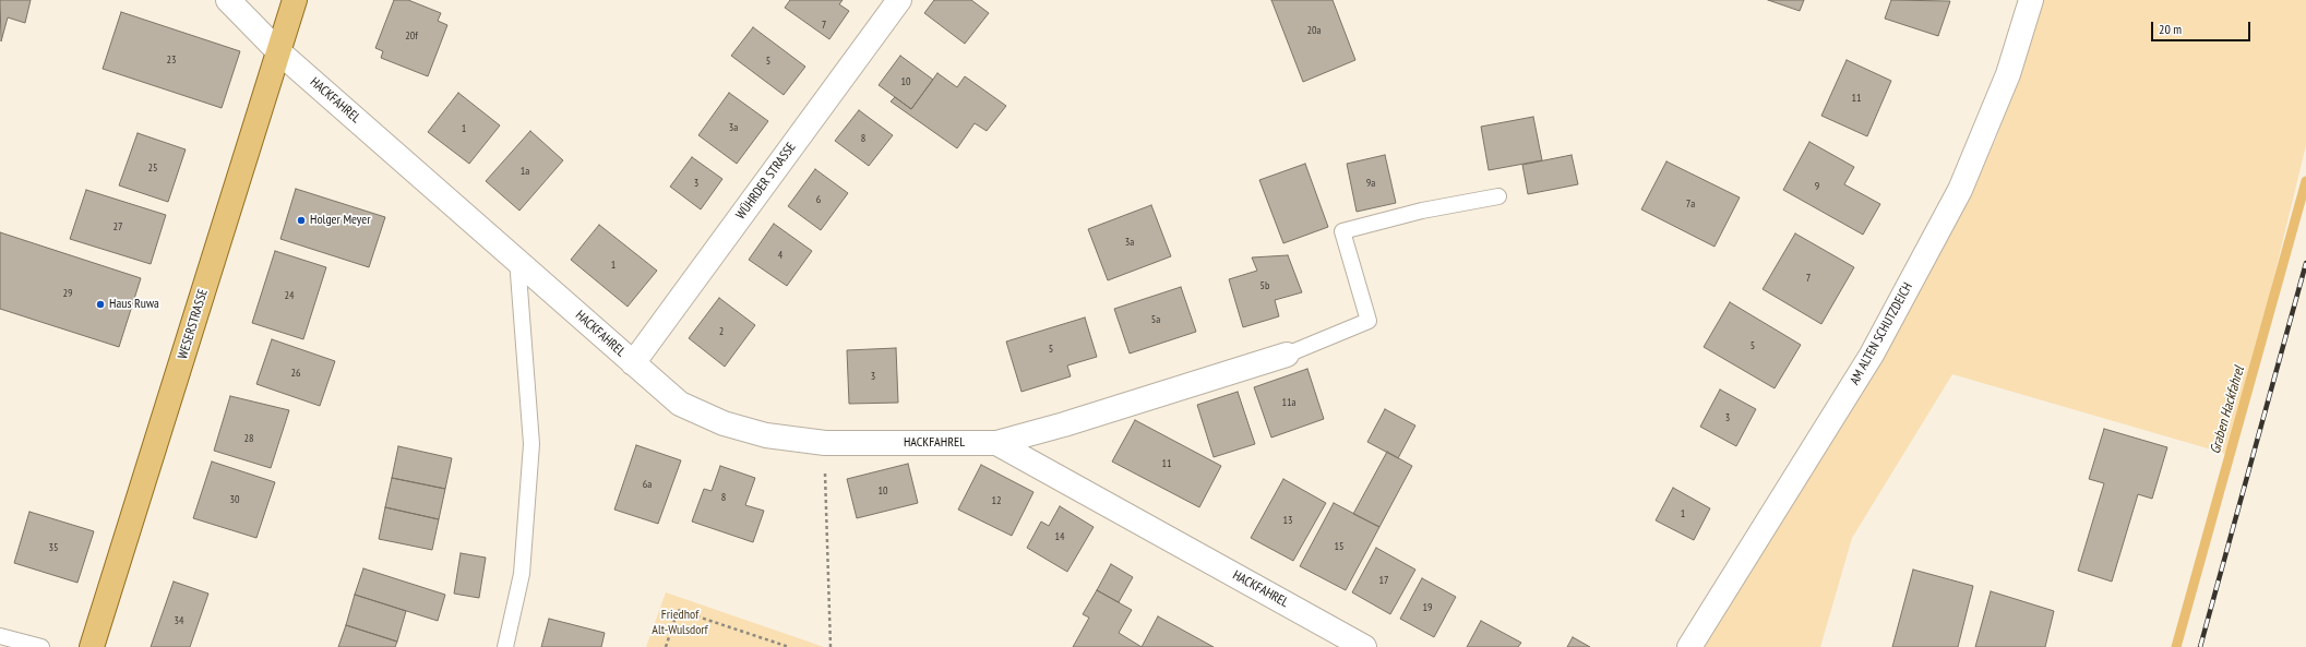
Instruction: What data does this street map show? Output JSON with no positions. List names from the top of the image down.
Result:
{
  "streets": {
    "main road": ["WESERSTRASSE"],
    "street": ["HACKFAHREL", "WÜHRDER STRASSE", "AM ALTEN SCHUTZDEICH"]
  },
  "crossings": [
    ["HACKFAHREL", "WÜHRDER STRASSE"],
    ["HACKFAHREL", "WESERSTRASSE"]
  ],
  "water": ["Graben Hackfahrel"],
  "parks": ["Friedhof Alt-Wulsdorf"],
  "places": ["Holger Meyer", "Haus Ruwa"],
  "house_numbers": [
    "7",
    "20a",
    "20f",
    "23",
    "5",
    "10",
    "11",
    "3a",
    "1",
    "8",
    "25",
    "1a",
    "3",
    "9a",
    "9",
    "6",
    "7a",
    "27",
    "3a",
    "4",
    "1",
    "7",
    "5b",
    "29",
    "24",
    "5a",
    "2",
    "5",
    "5",
    "26",
    "3",
    "11a",
    "3",
    "28",
    "11",
    "6a",
    "10",
    "8",
    "30",
    "12",
    "1",
    "13",
    "14",
    "15",
    "35",
    "17",
    "19",
    "34"
  ],
  "scale_bar": "20 m"
}
